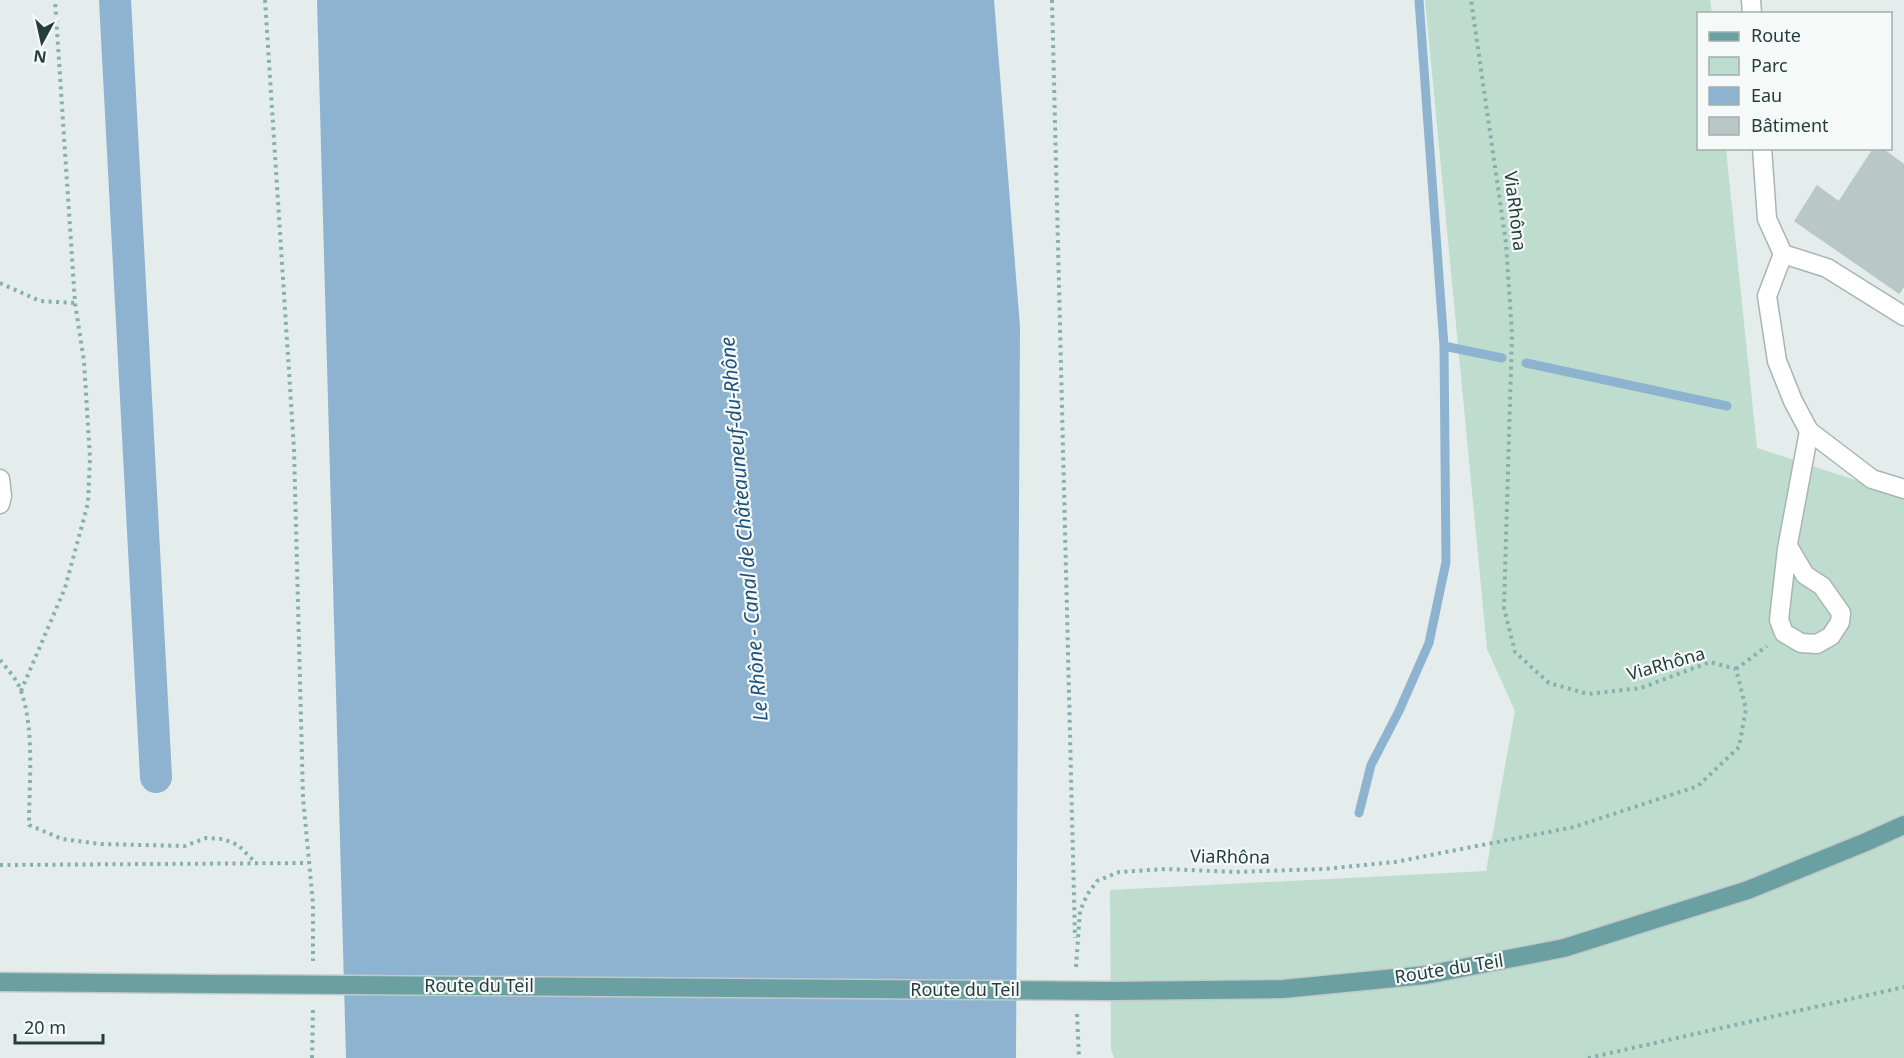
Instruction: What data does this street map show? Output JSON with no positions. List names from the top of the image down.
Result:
{
  "streets": {
    "main road": ["Route du Teil"],
    "path": ["ViaRhôna"]
  },
  "water": ["Le Rhône - Canal de Châteauneuf-du-Rhône"],
  "legend": [
    "Route",
    "Parc",
    "Eau",
    "Bâtiment"
  ],
  "scale_bar": "20 m",
  "north": "bottom"
}
